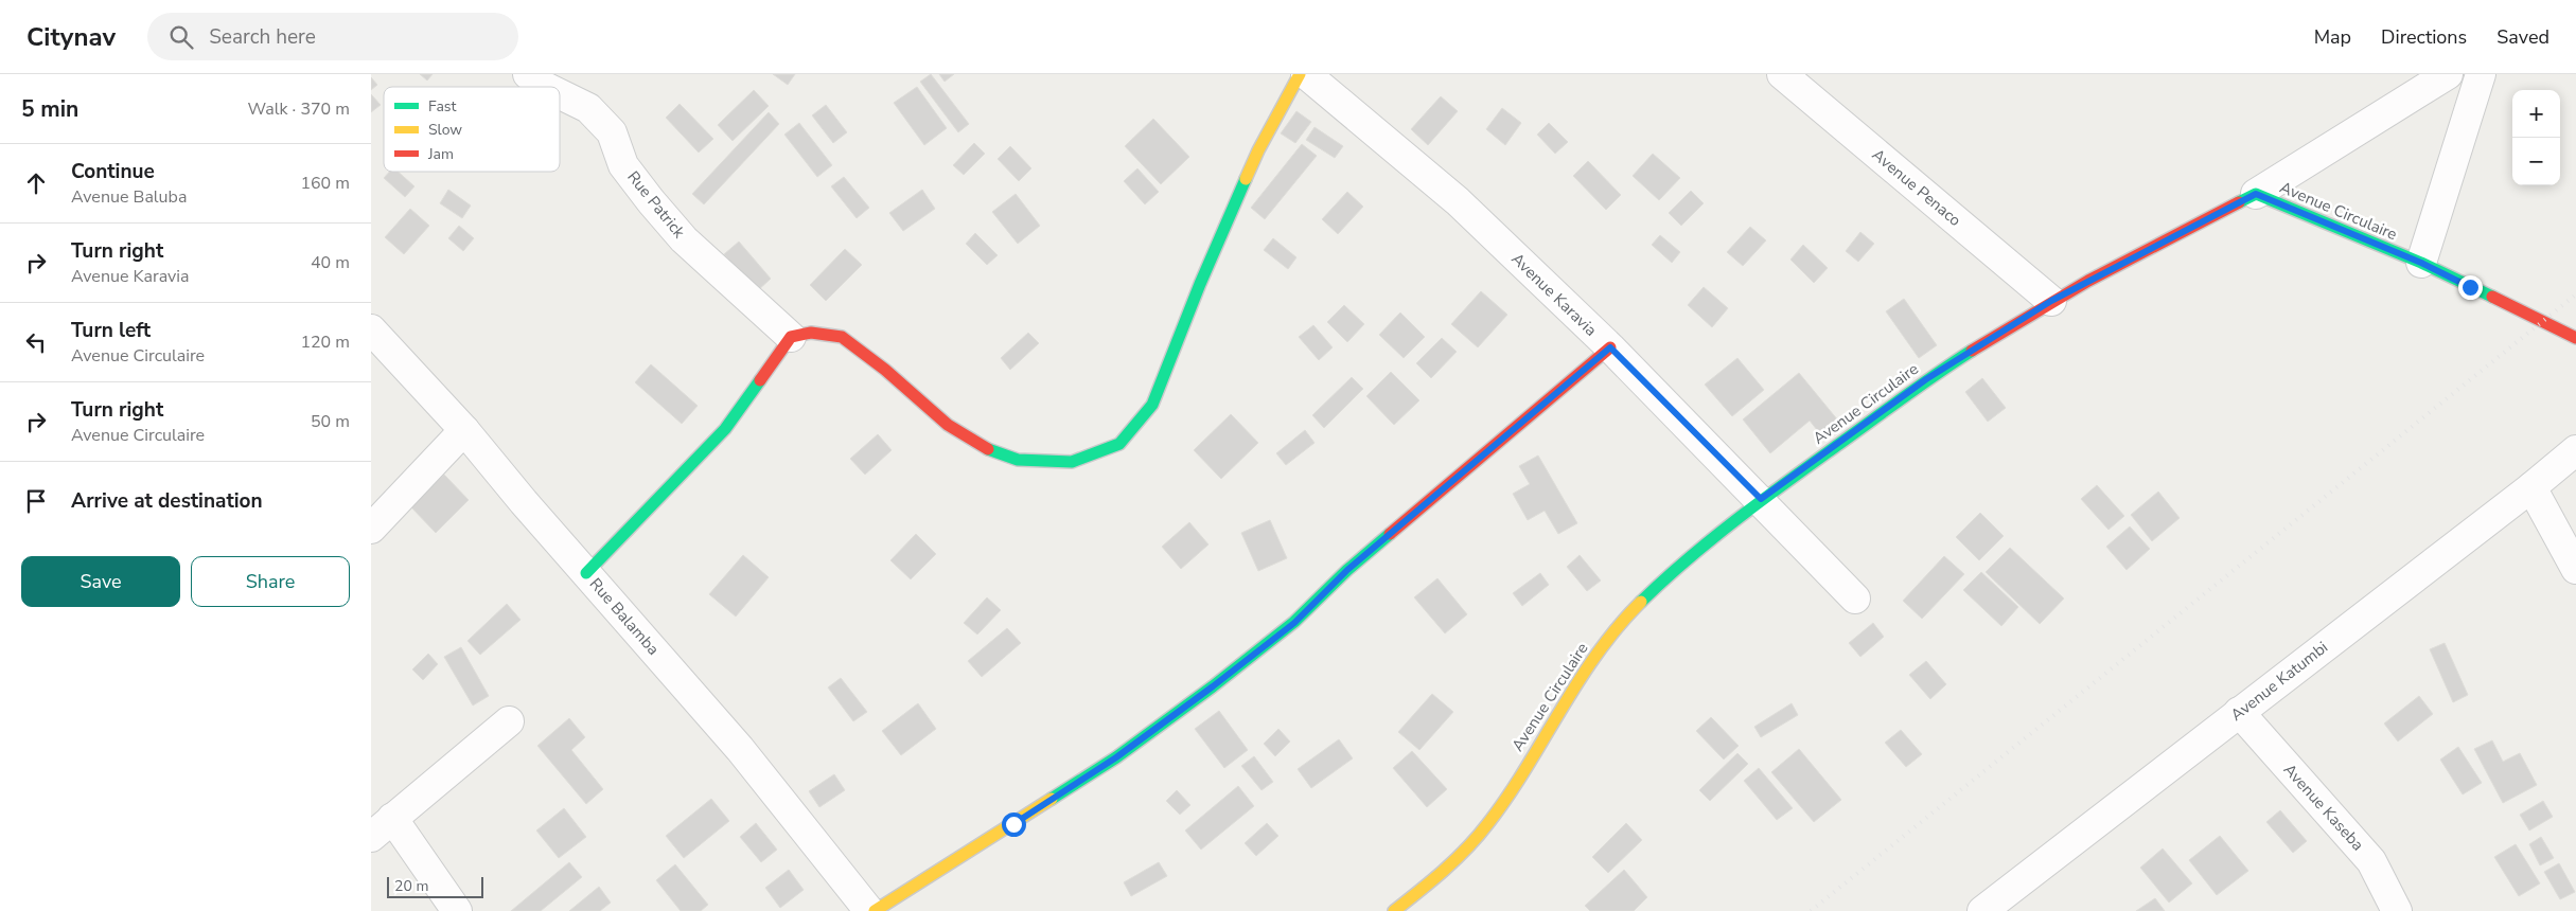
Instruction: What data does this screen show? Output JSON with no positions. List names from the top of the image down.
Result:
{
  "streets": {
    "street": [
      "Avenue Penaco",
      "Rue Patrick",
      "Avenue Circulaire",
      "Avenue Karavia",
      "Rue Balamba",
      "Avenue Katumbi",
      "Avenue Kaseba"
    ]
  },
  "crossings": [
    ["Avenue Penaco", "Avenue Circulaire"],
    ["Avenue Circulaire", "Avenue Karavia"],
    ["Avenue Katumbi", "Avenue Kaseba"]
  ],
  "legend": ["Fast", "Slow", "Jam"],
  "scale_bar": "20 m",
  "page": {
    "header": "Citynav",
    "search": "Search here",
    "nav": ["Map", "Directions", "Saved"],
    "heading": ["5 min", "Walk · 370 m"],
    "map_buttons": ["+", "−"],
    "list": [
      ["Continue", "Avenue Baluba", "160 m"],
      ["Turn right", "Avenue Karavia", "40 m"],
      ["Turn left", "Avenue Circulaire", "120 m"],
      ["Turn right", "Avenue Circulaire", "50 m"],
      "Arrive at destination"
    ],
    "buttons": ["Save", "Share"],
    "scale": "20 m"
  }
}
